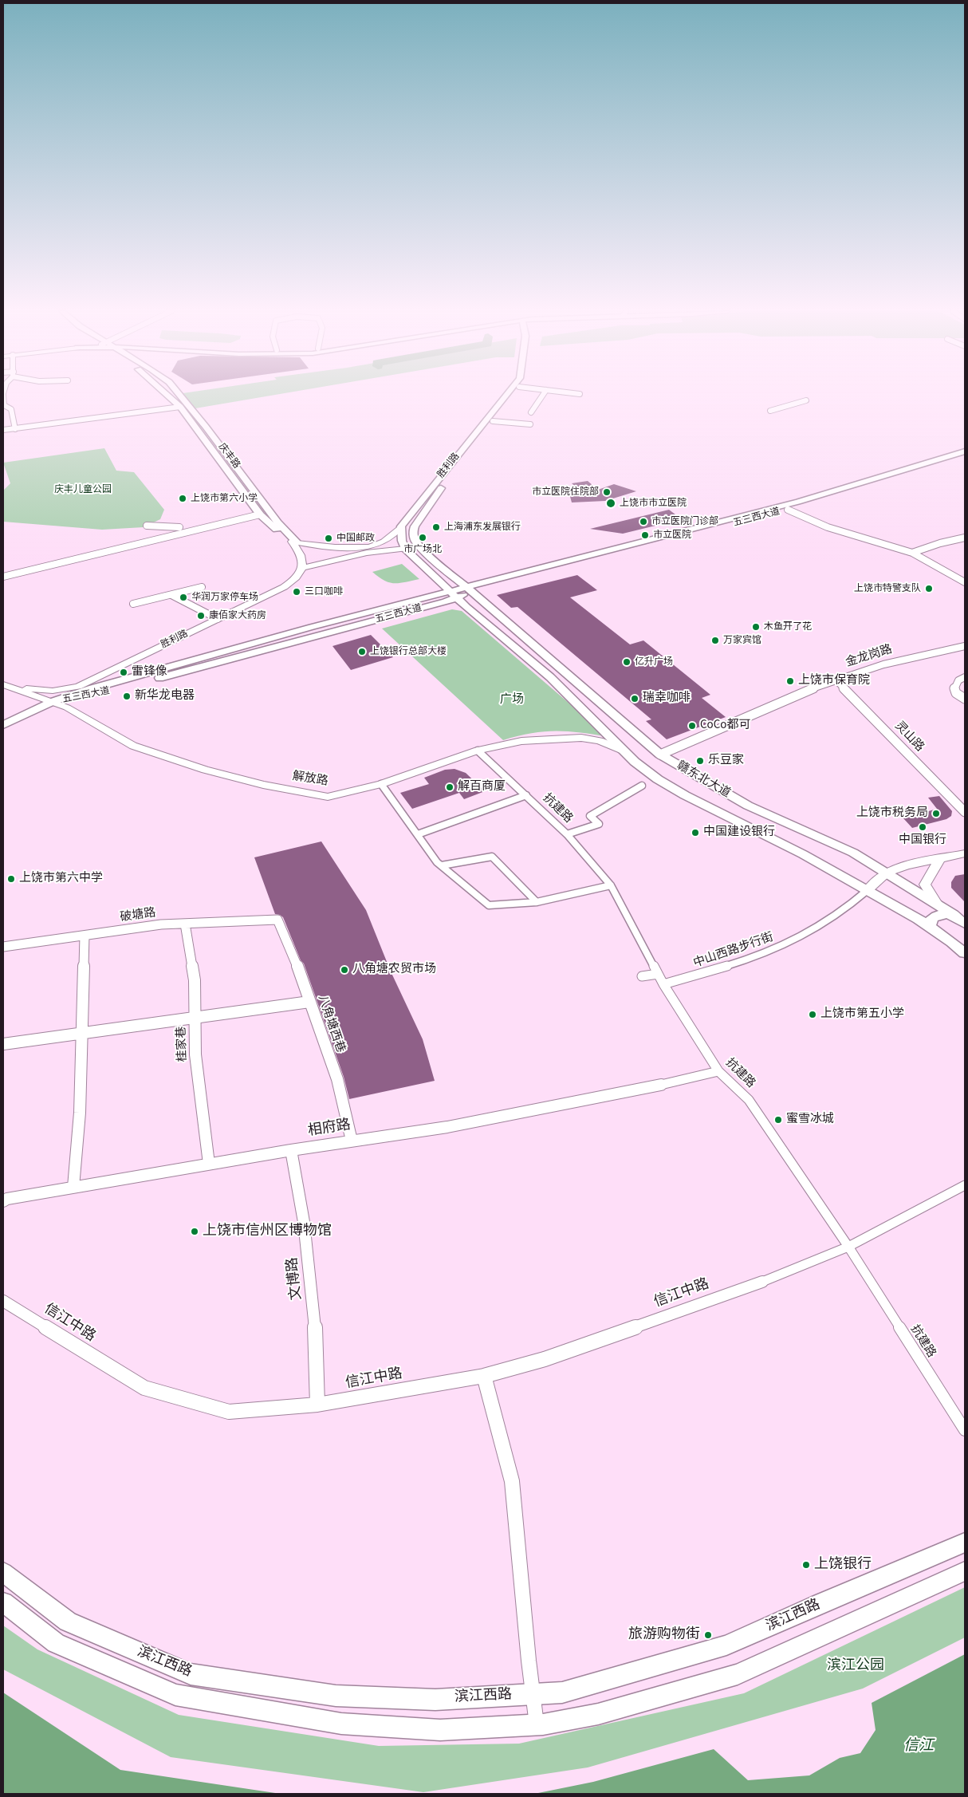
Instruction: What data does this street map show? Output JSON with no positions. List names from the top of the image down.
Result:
{
  "streets": {
    "main road": [
      "庆丰路",
      "胜利路",
      "五三西大道",
      "赣东北大道",
      "滨江西路"
    ],
    "street": [
      "金龙岗路",
      "灵山路",
      "解放路",
      "抗建路",
      "破塘路",
      "中山西路步行街",
      "八角塘西巷",
      "桂家巷",
      "相府路",
      "文博路",
      "信江中路"
    ]
  },
  "crossings": [
    ["胜利路", "五三西大道"],
    ["胜利路", "解放路"],
    ["胜利路", "赣东北大道"],
    ["五三西大道", "解放路"],
    ["五三西大道", "赣东北大道"],
    ["金龙岗路", "灵山路"],
    ["金龙岗路", "赣东北大道"],
    ["解放路", "抗建路"],
    ["抗建路", "中山西路步行街"],
    ["破塘路", "八角塘西巷"],
    ["破塘路", "桂家巷"],
    ["八角塘西巷", "相府路"],
    ["桂家巷", "相府路"],
    ["相府路", "文博路"],
    ["文博路", "信江中路"]
  ],
  "water": ["信江"],
  "parks": ["庆丰儿童公园", "广场", "滨江公园"],
  "places": [
    "市立医院住院部",
    "上饶市第六小学",
    "上饶市市立医院",
    "市立医院门诊部",
    "上海浦东发展银行",
    "市立医院",
    "市广场北",
    "中国邮政",
    "上饶市特警支队",
    "三口咖啡",
    "华润万家停车场",
    "康佰家大药房",
    "木鱼开了花",
    "万家宾馆",
    "上饶银行总部大楼",
    "亿升广场",
    "雷锋像",
    "上饶市保育院",
    "新华龙电器",
    "瑞幸咖啡",
    "CoCo都可",
    "乐豆家",
    "解百商厦",
    "上饶市税务局",
    "中国银行",
    "中国建设银行",
    "上饶市第六中学",
    "八角塘农贸市场",
    "上饶市第五小学",
    "蜜雪冰城",
    "上饶市信州区博物馆",
    "上饶银行",
    "旅游购物街"
  ]
}
